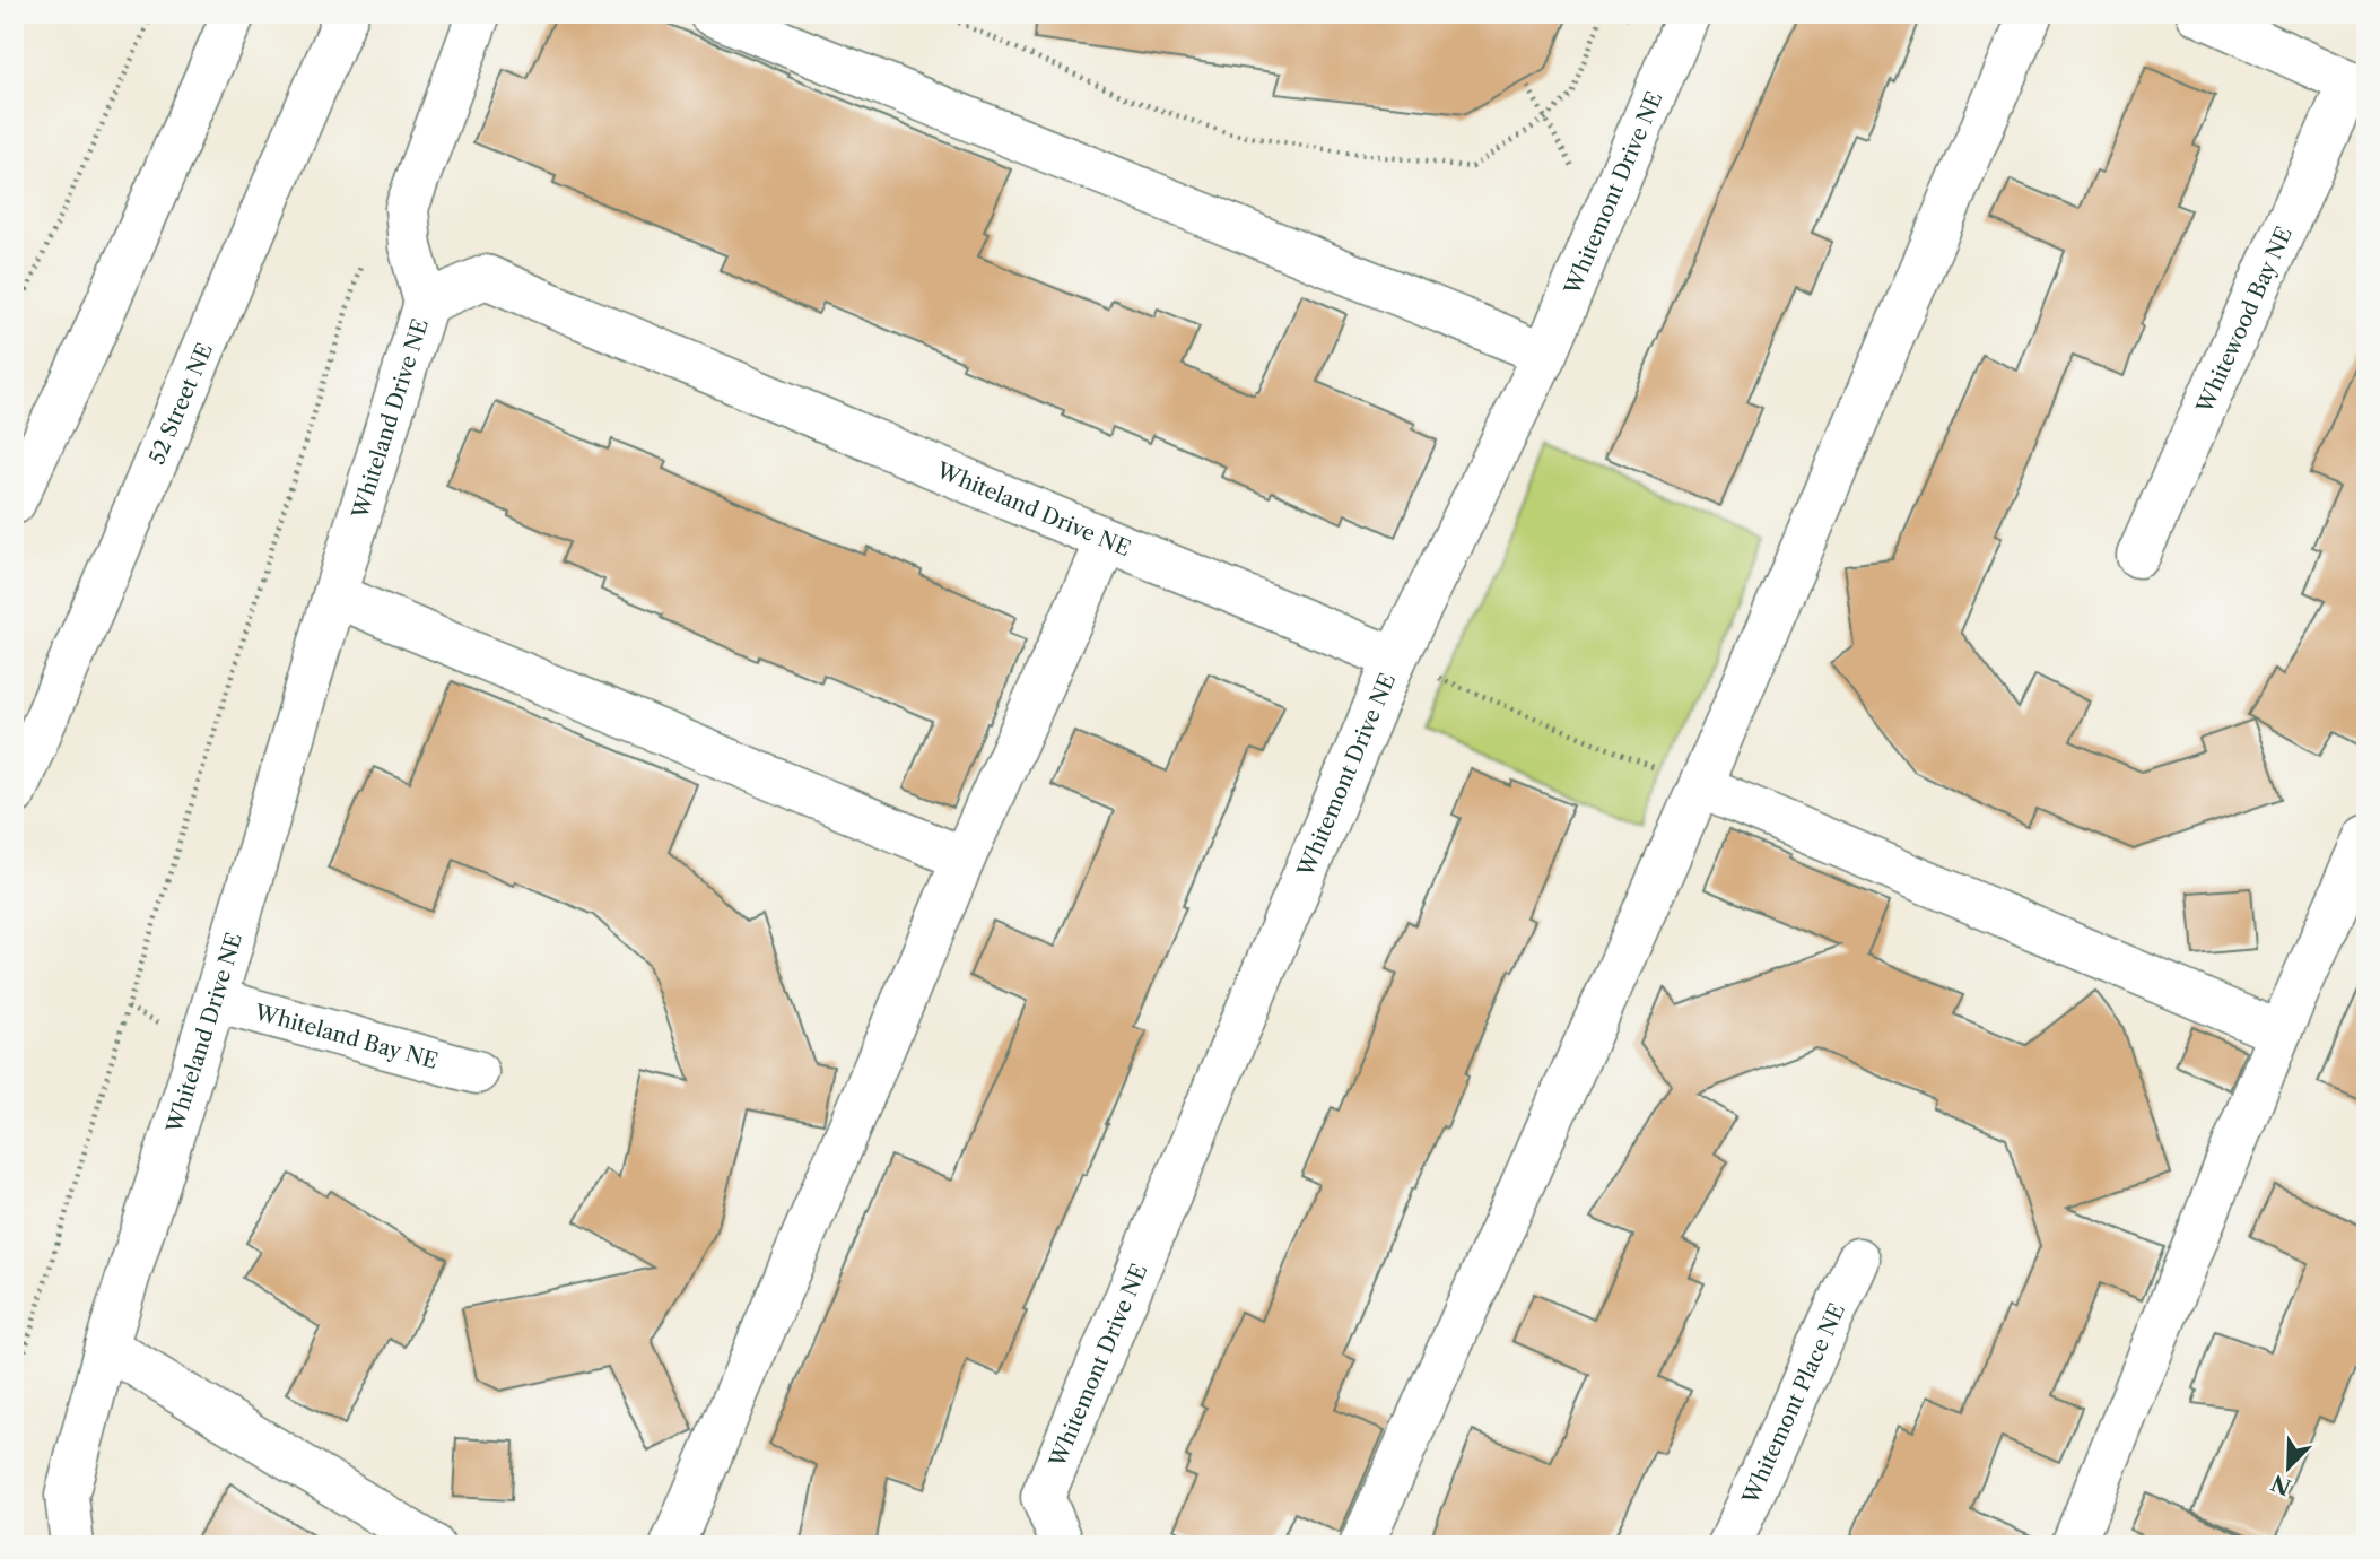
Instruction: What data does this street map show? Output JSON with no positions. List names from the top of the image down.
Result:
{
  "streets": {
    "street": [
      "Whitemont Drive NE",
      "Whitewood Bay NE",
      "52 Street NE",
      "Whiteland Drive NE",
      "Whiteland Bay NE",
      "Whitemont Place NE"
    ]
  },
  "crossings": [
    ["Whitemont Drive NE", "Whiteland Drive NE"],
    ["Whiteland Drive NE", "Whiteland Bay NE"]
  ],
  "north": "bottom left"
}
